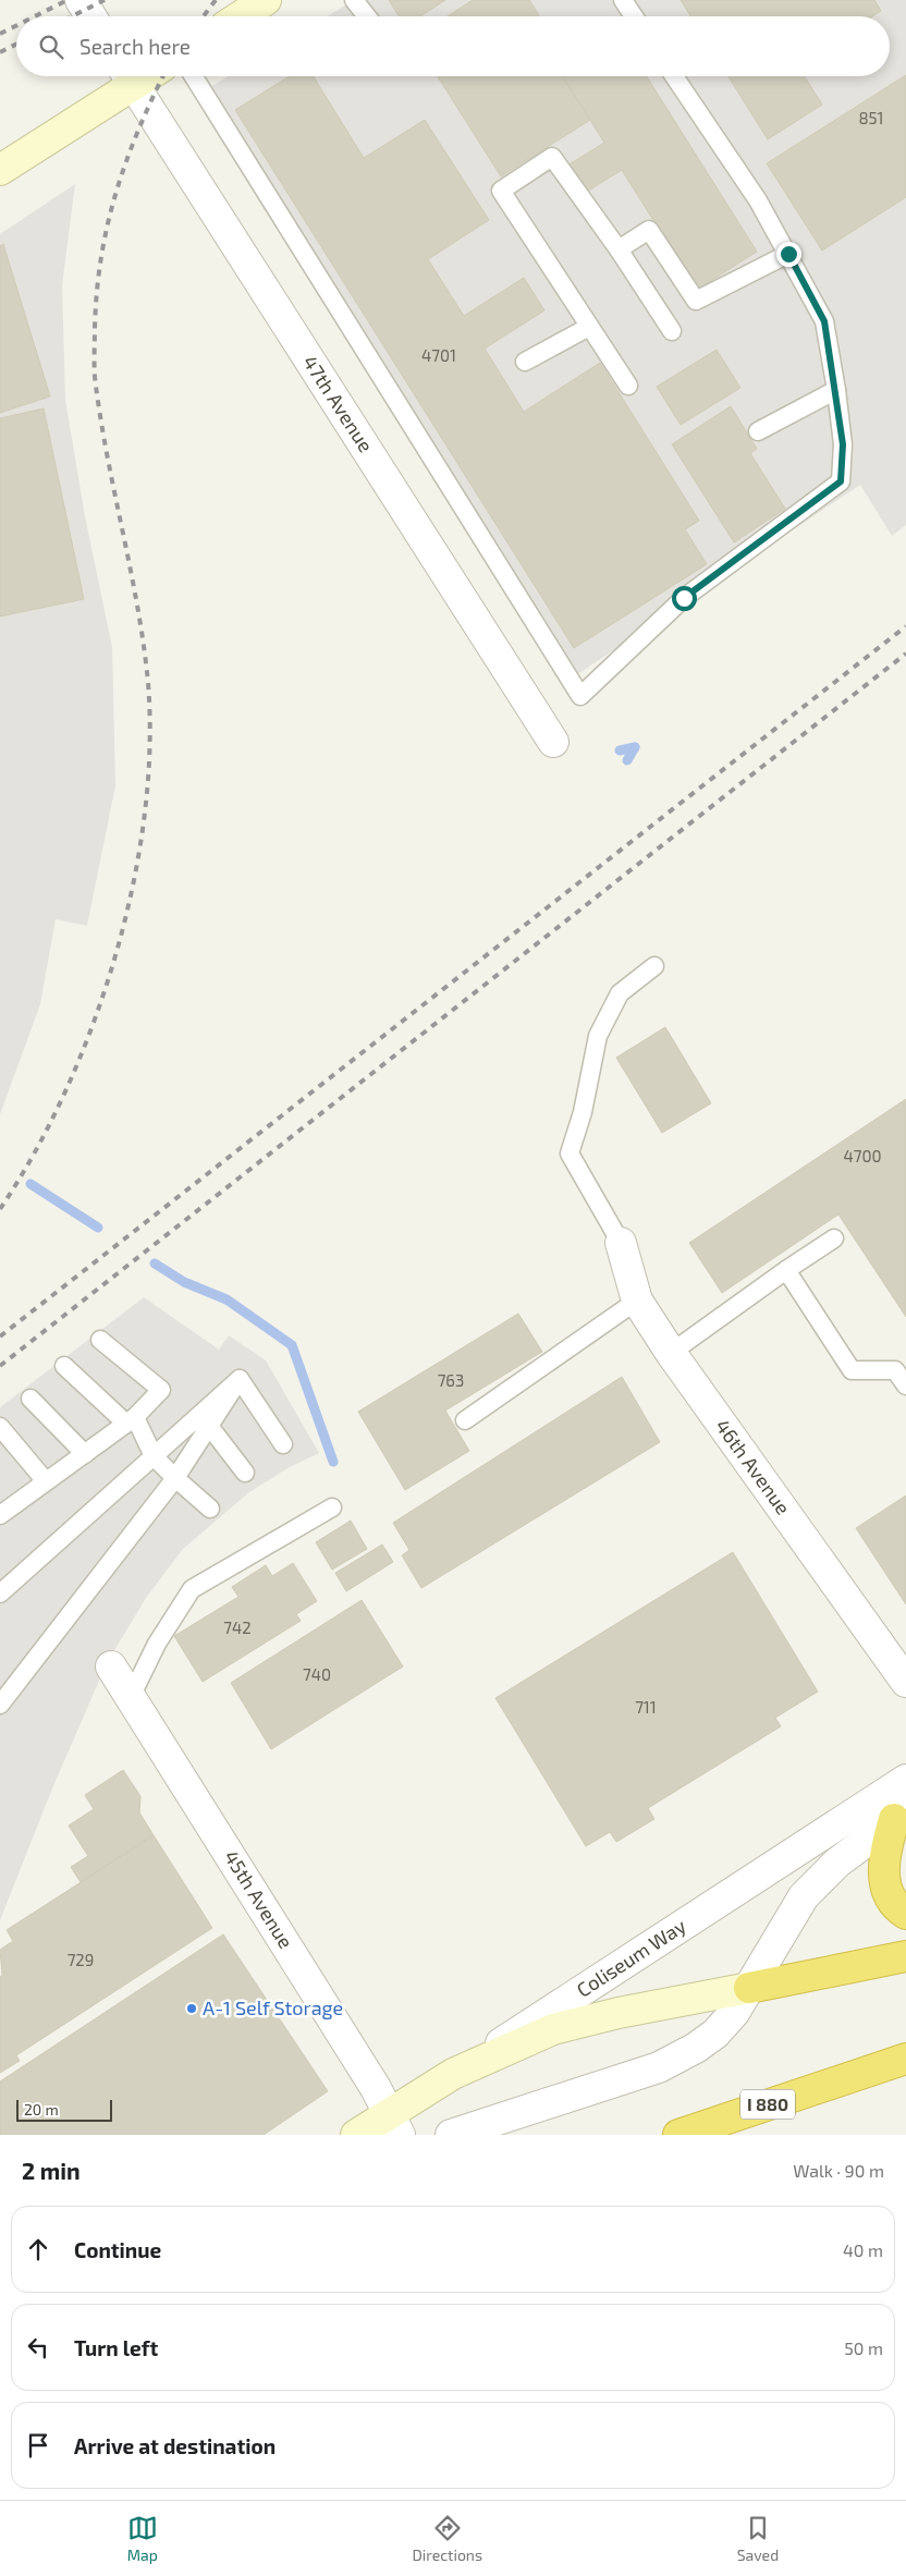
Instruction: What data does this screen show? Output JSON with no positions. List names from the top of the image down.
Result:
{
  "streets": {
    "highway": ["I 880"],
    "main road": ["Coliseum Way"],
    "street": ["47th Avenue", "46th Avenue", "45th Avenue"]
  },
  "crossings": [
    ["45th Avenue", "Coliseum Way"]
  ],
  "places": ["A-1 Self Storage"],
  "house_numbers": [
    "851",
    "4701",
    "4700",
    "763",
    "742",
    "740",
    "711",
    "729"
  ],
  "scale_bar": "20 m",
  "page": {
    "search": "Search here",
    "scale": "20 m",
    "heading": ["2 min", "Walk · 90 m"],
    "list": [
      ["Continue", "40 m"],
      ["Turn left", "50 m"],
      "Arrive at destination"
    ],
    "nav": ["Map", "Directions", "Saved"]
  }
}
